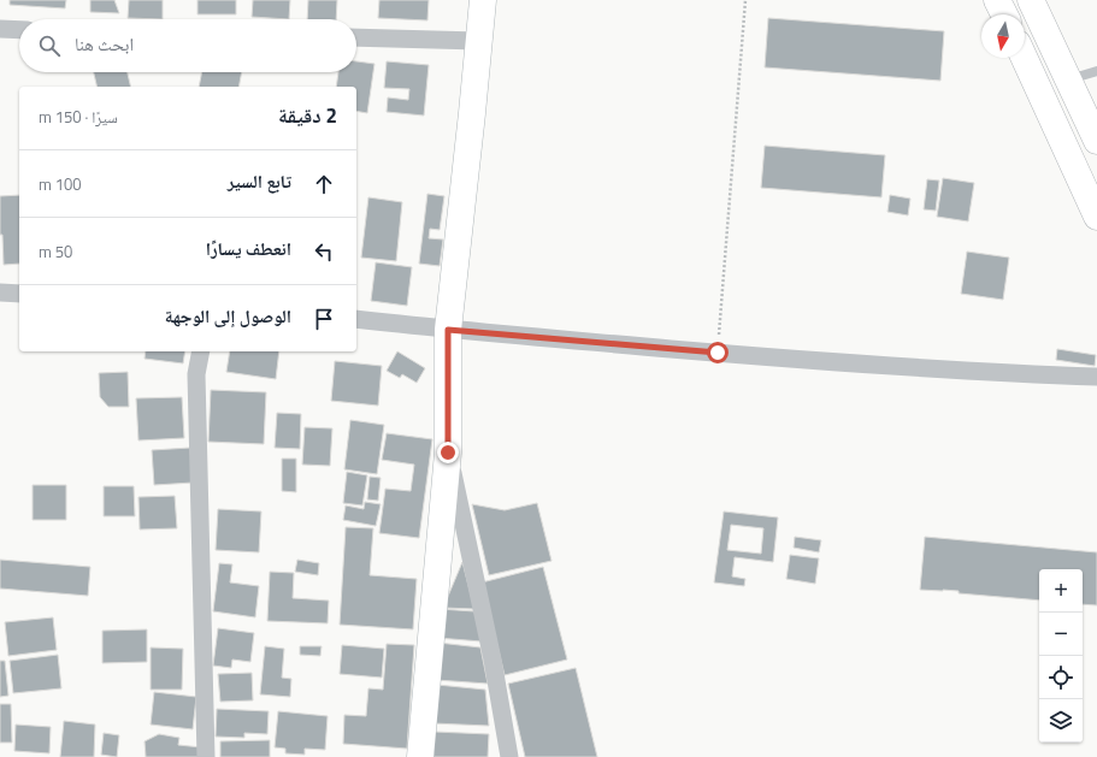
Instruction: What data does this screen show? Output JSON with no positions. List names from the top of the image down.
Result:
{
  "north": "bottom",
  "page": {
    "search": "ابحث هنا",
    "heading": ["2 دقيقة", "سيرًا · 150 m"],
    "list": [
      ["تابع السير", "100 m"],
      ["انعطف يسارًا", "50 m"],
      "الوصول إلى الوجهة"
    ],
    "map_buttons": ["+", "−"]
  }
}
